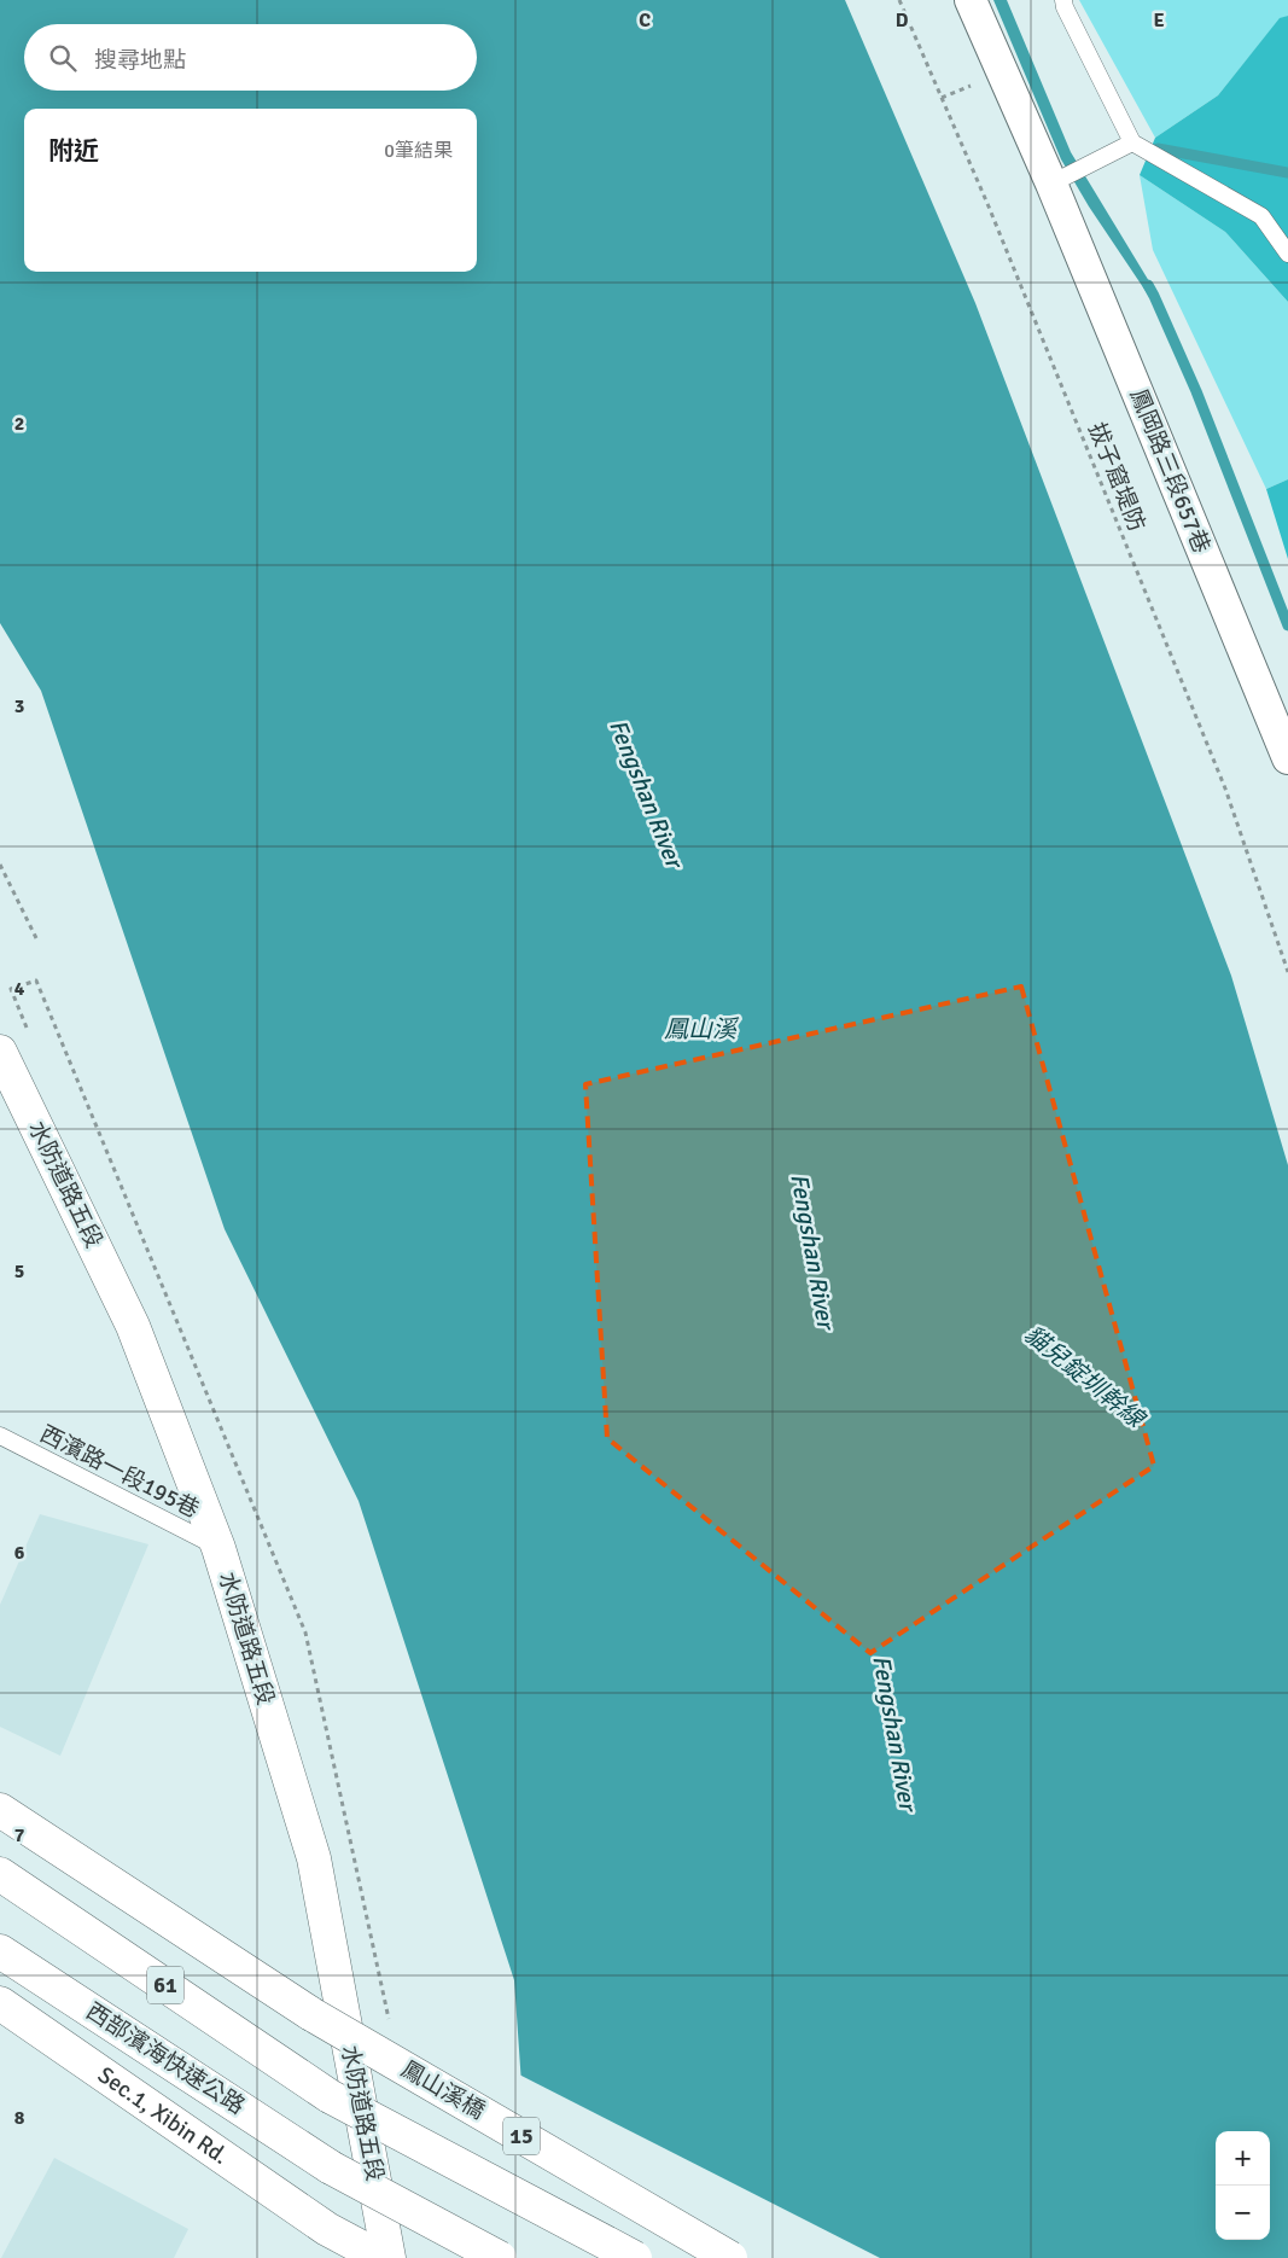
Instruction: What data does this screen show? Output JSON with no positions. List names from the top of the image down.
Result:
{
  "streets": {
    "main road": [
      "水防道路五段",
      "61",
      "西部濱海快速公路",
      "鳳山溪橋",
      "Sec.1, Xibin Rd.",
      "15"
    ],
    "street": ["鳳岡路三段657巷"],
    "lane": ["西濱路一段195巷"],
    "path": ["拔子窟堤防"]
  },
  "crossings": [
    ["水防道路五段", "西濱路一段195巷"]
  ],
  "water": ["Fengshan River", "鳳山溪", "貓兒錠圳幹線"],
  "page": {
    "search": "搜尋地點",
    "heading": ["附近", "0筆結果"],
    "map_buttons": ["+", "−"]
  },
  "grid": {
    "columns": ["C", "D", "E"],
    "rows": [
      "2",
      "3",
      "4",
      "5",
      "6",
      "7",
      "8"
    ]
  }
}
